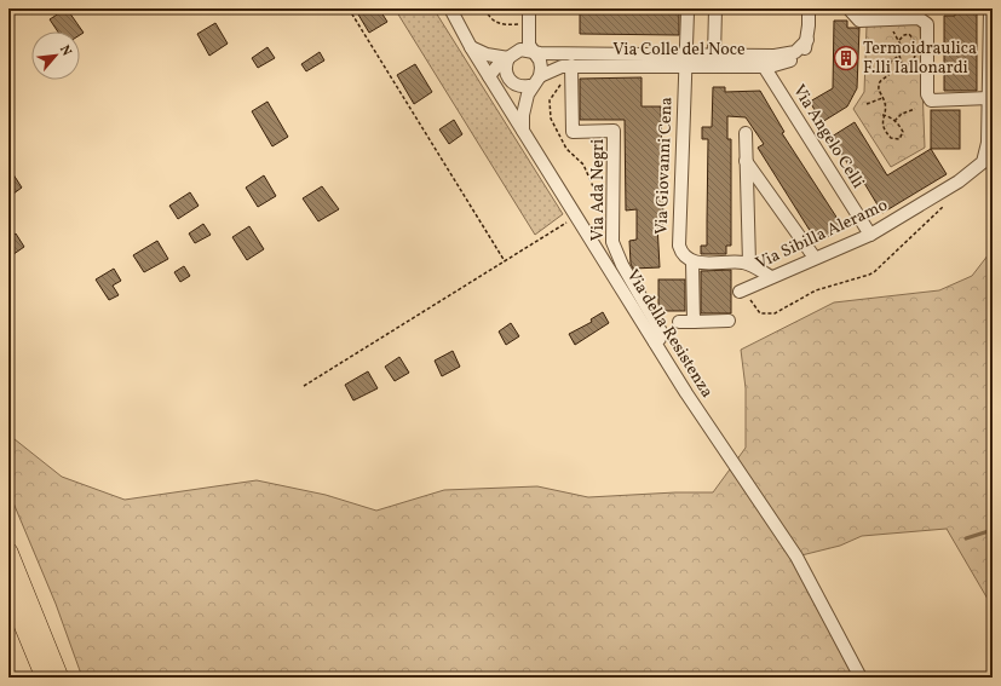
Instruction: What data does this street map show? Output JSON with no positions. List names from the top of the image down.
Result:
{
  "streets": {
    "street": [
      "Via Colle del Noce",
      "Via Angelo Celli",
      "Via Giovanni Cena",
      "Via Ada Negri",
      "Via Sibilla Aleramo",
      "Via della Resistenza"
    ]
  },
  "crossings": [
    ["Via Colle del Noce", "Via Angelo Celli"],
    ["Via Colle del Noce", "Via Giovanni Cena"],
    ["Via Colle del Noce", "Via Ada Negri"],
    ["Via Colle del Noce", "Via della Resistenza"],
    ["Via Angelo Celli", "Via Sibilla Aleramo"],
    ["Via Ada Negri", "Via della Resistenza"]
  ],
  "places": {
    "building": ["Termoidraulica F.lli Iallonardi"]
  },
  "north": "top right"
}
